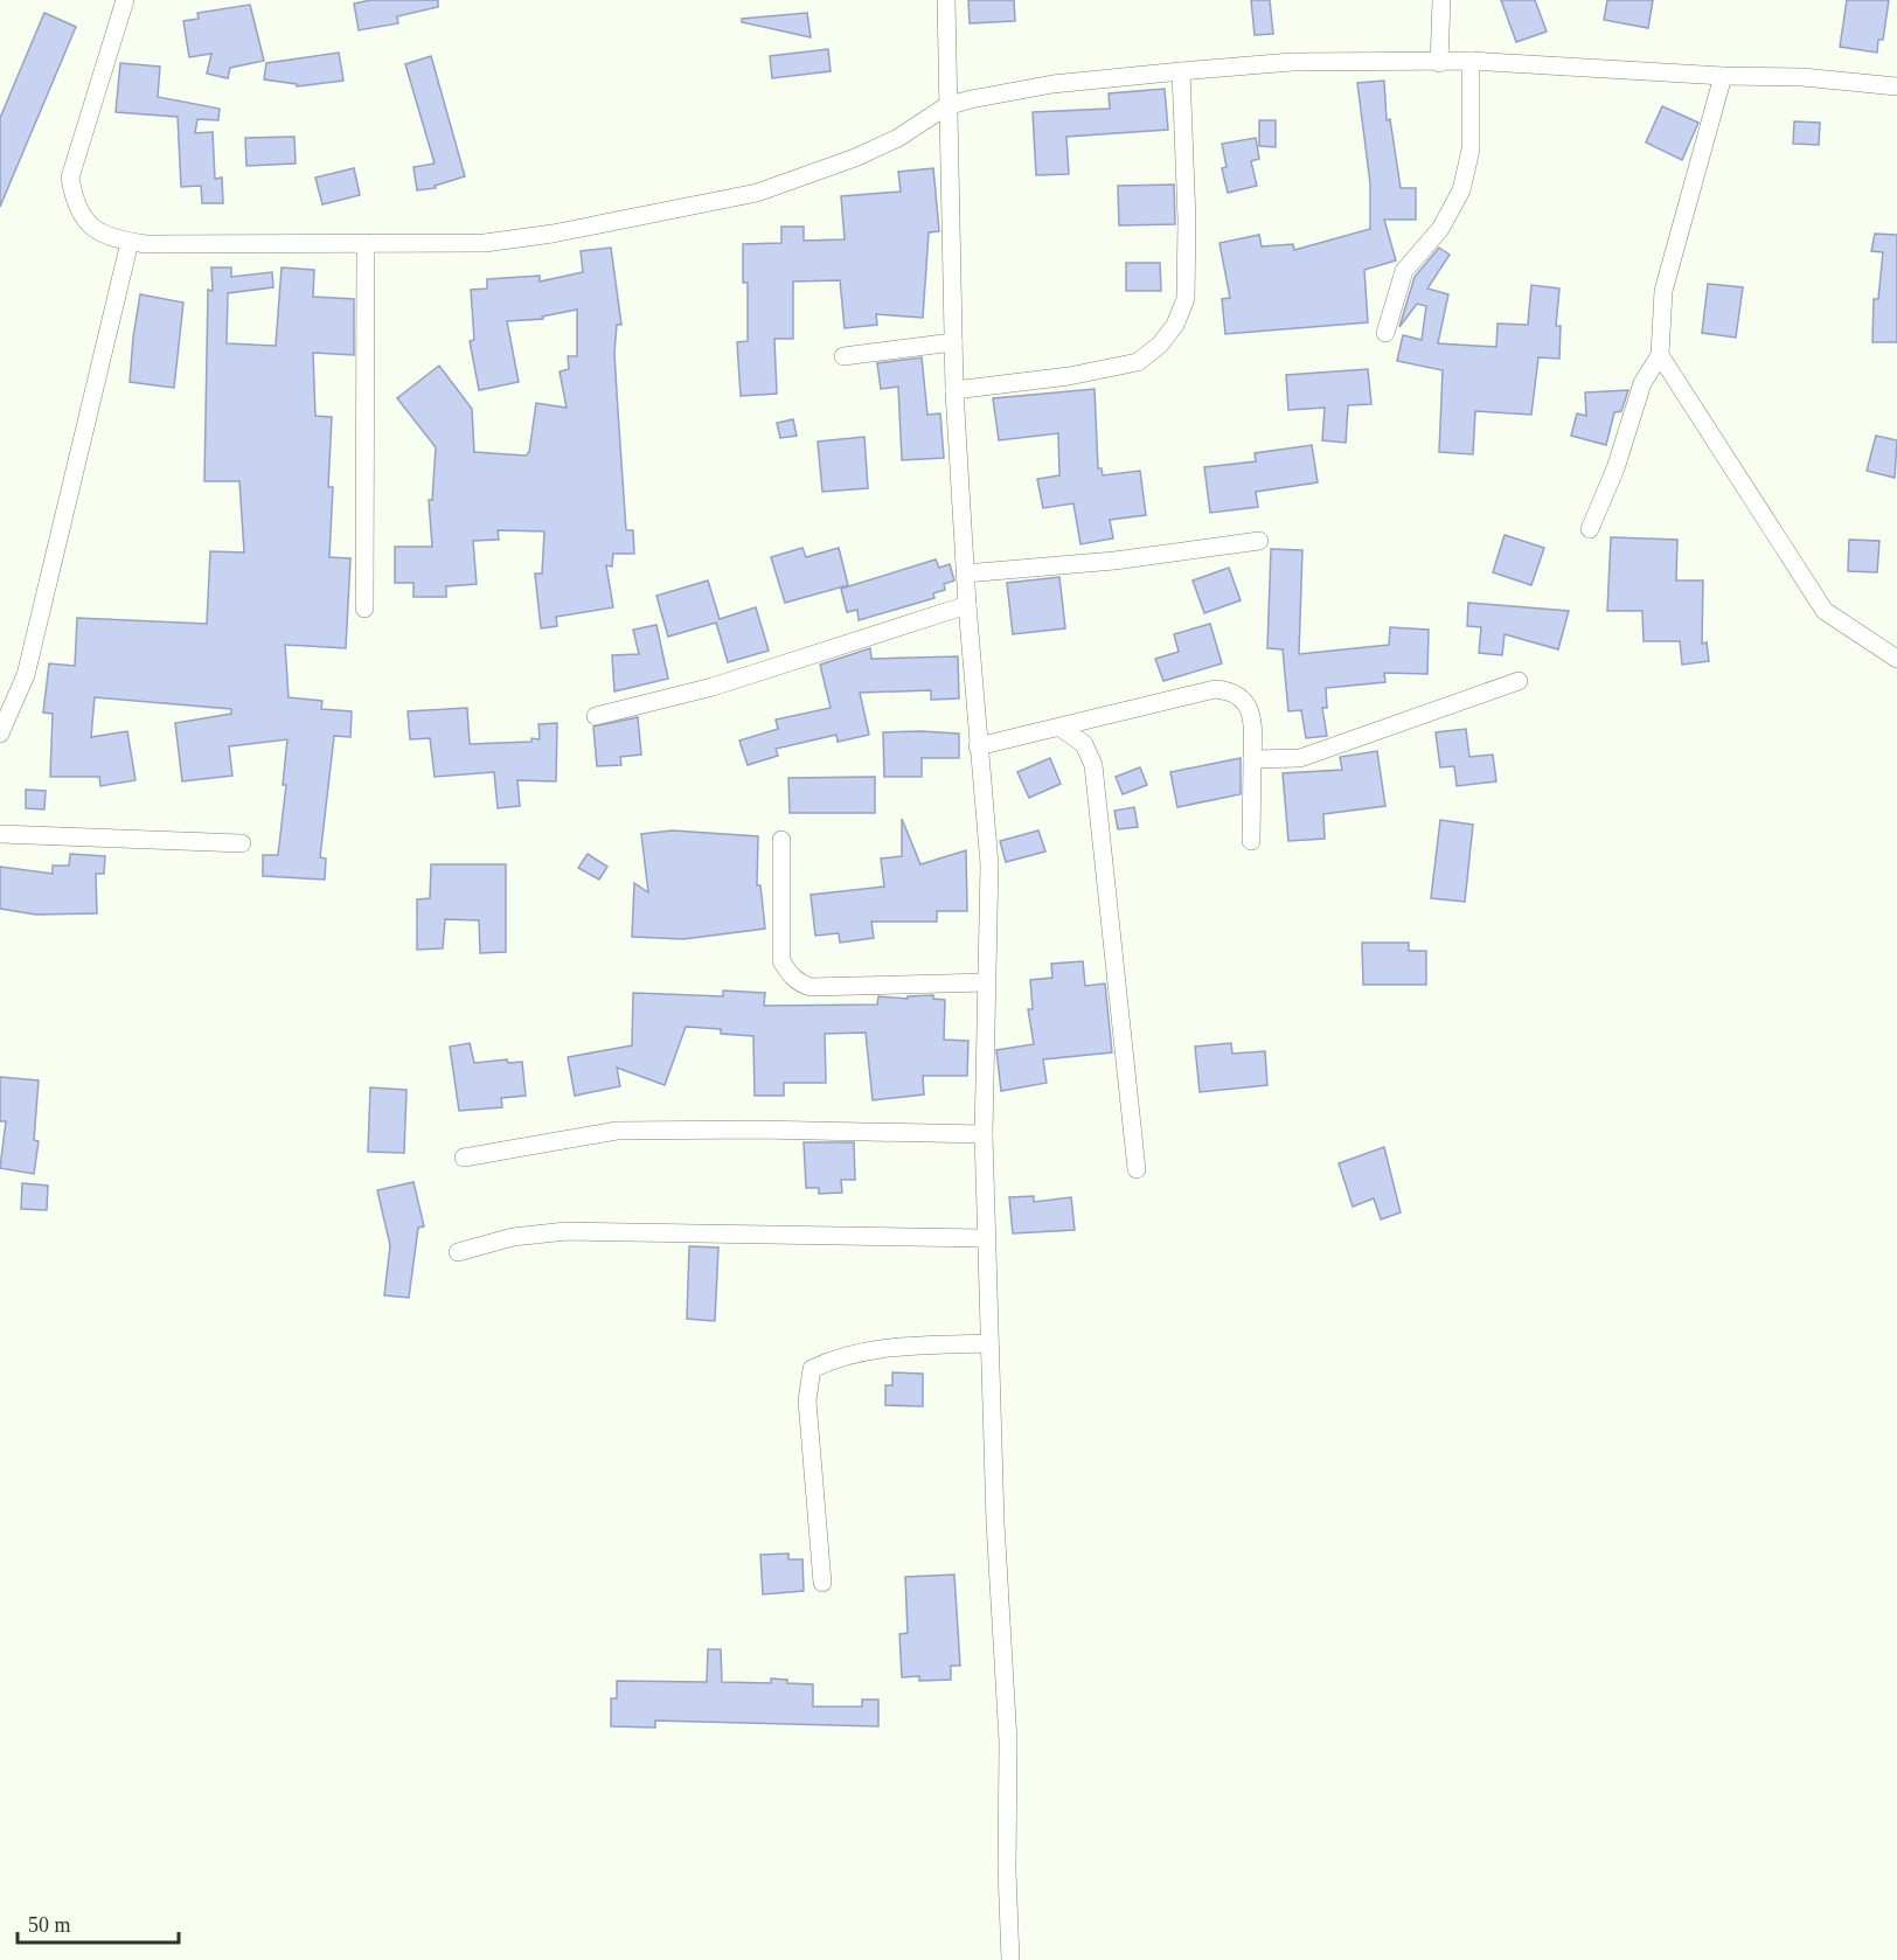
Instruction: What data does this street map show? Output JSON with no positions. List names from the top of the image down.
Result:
{
  "scale_bar": "50 m"
}
